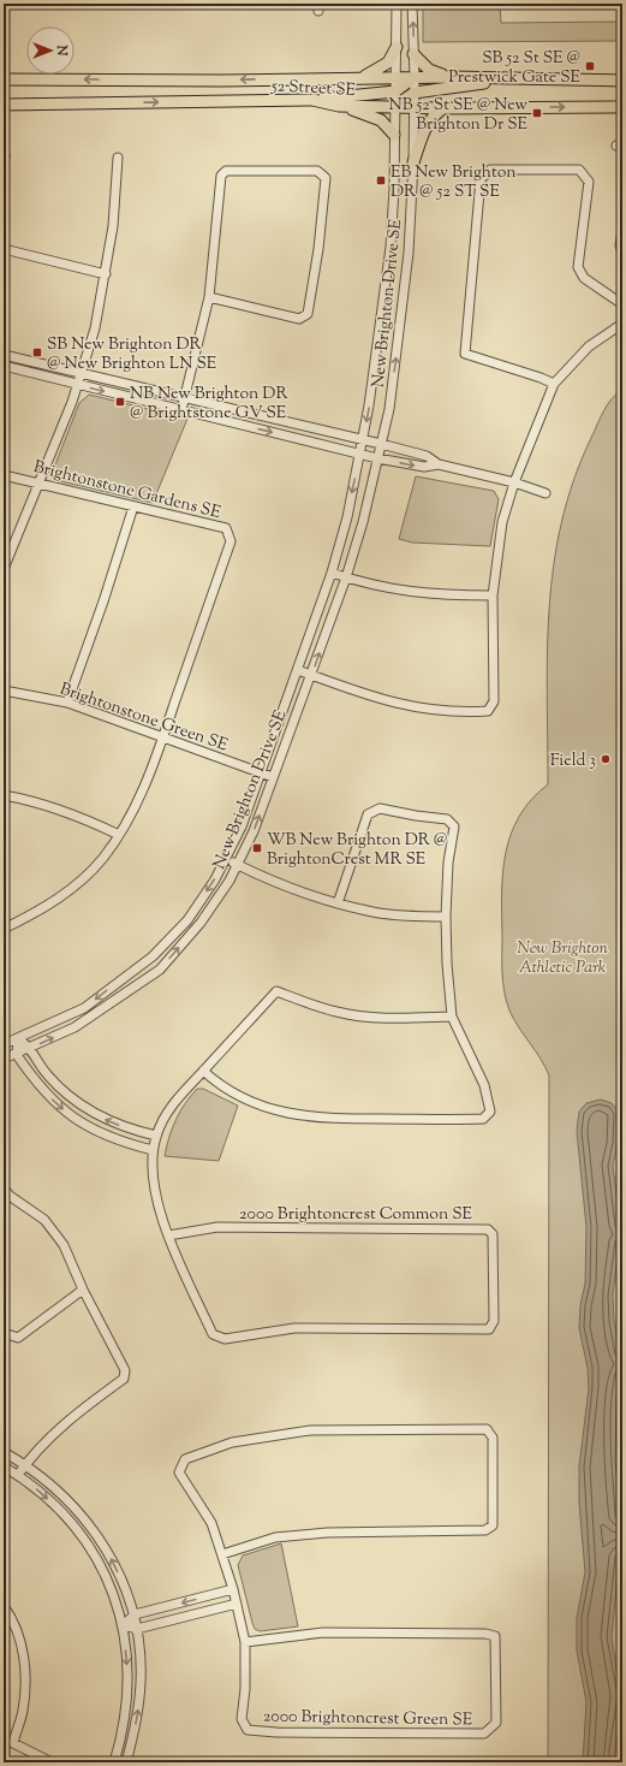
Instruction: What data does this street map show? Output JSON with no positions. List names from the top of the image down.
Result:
{
  "streets": {
    "main road": ["52 Street SE"],
    "street": [
      "New Brighton Drive SE",
      "Brightonstone Gardens SE",
      "Brightonstone Green SE",
      "2000 Brightoncrest Common SE",
      "2000 Brightoncrest Green SE"
    ]
  },
  "crossings": [
    ["52 Street SE", "New Brighton Drive SE"],
    ["New Brighton Drive SE", "Brightonstone Green SE"],
    ["Brightonstone Gardens SE", "Brightonstone Green SE"]
  ],
  "parks": ["New Brighton Athletic Park"],
  "places": {
    "transit": [
      "SB 52 St SE @ Prestwick Gate SE",
      "NB 52 St SE @ New Brighton Dr SE",
      "EB New Brighton DR @ 52 ST SE",
      "SB New Brighton DR @ New Brighton LN SE",
      "NB New Brighton DR @ Brightstone GV SE",
      "WB New Brighton DR @ BrightonCrest MR SE"
    ],
    "other": ["Field 3"]
  },
  "north": "right"
}
